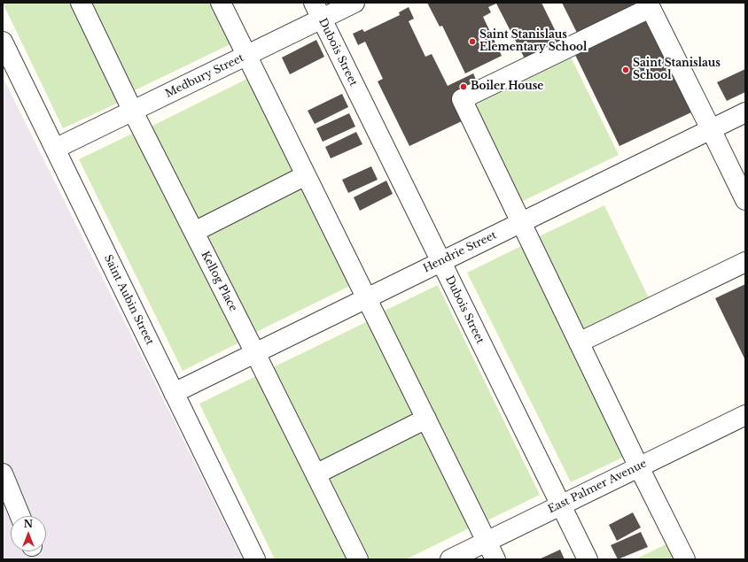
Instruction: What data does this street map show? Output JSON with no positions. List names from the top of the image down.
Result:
{
  "streets": {
    "street": [
      "Dubois Street",
      "Medbury Street",
      "Hendrie Street",
      "Kellog Place",
      "Saint Aubin Street",
      "East Palmer Avenue"
    ]
  },
  "crossings": [
    ["Dubois Street", "Medbury Street"],
    ["Dubois Street", "Hendrie Street"],
    ["Dubois Street", "East Palmer Avenue"],
    ["Medbury Street", "Kellog Place"],
    ["Medbury Street", "Saint Aubin Street"],
    ["Hendrie Street", "Kellog Place"],
    ["Hendrie Street", "Saint Aubin Street"]
  ],
  "places": ["Saint Stanislaus Elementary School", "Saint Stanislaus School", "Boiler House"],
  "north": "top"
}
